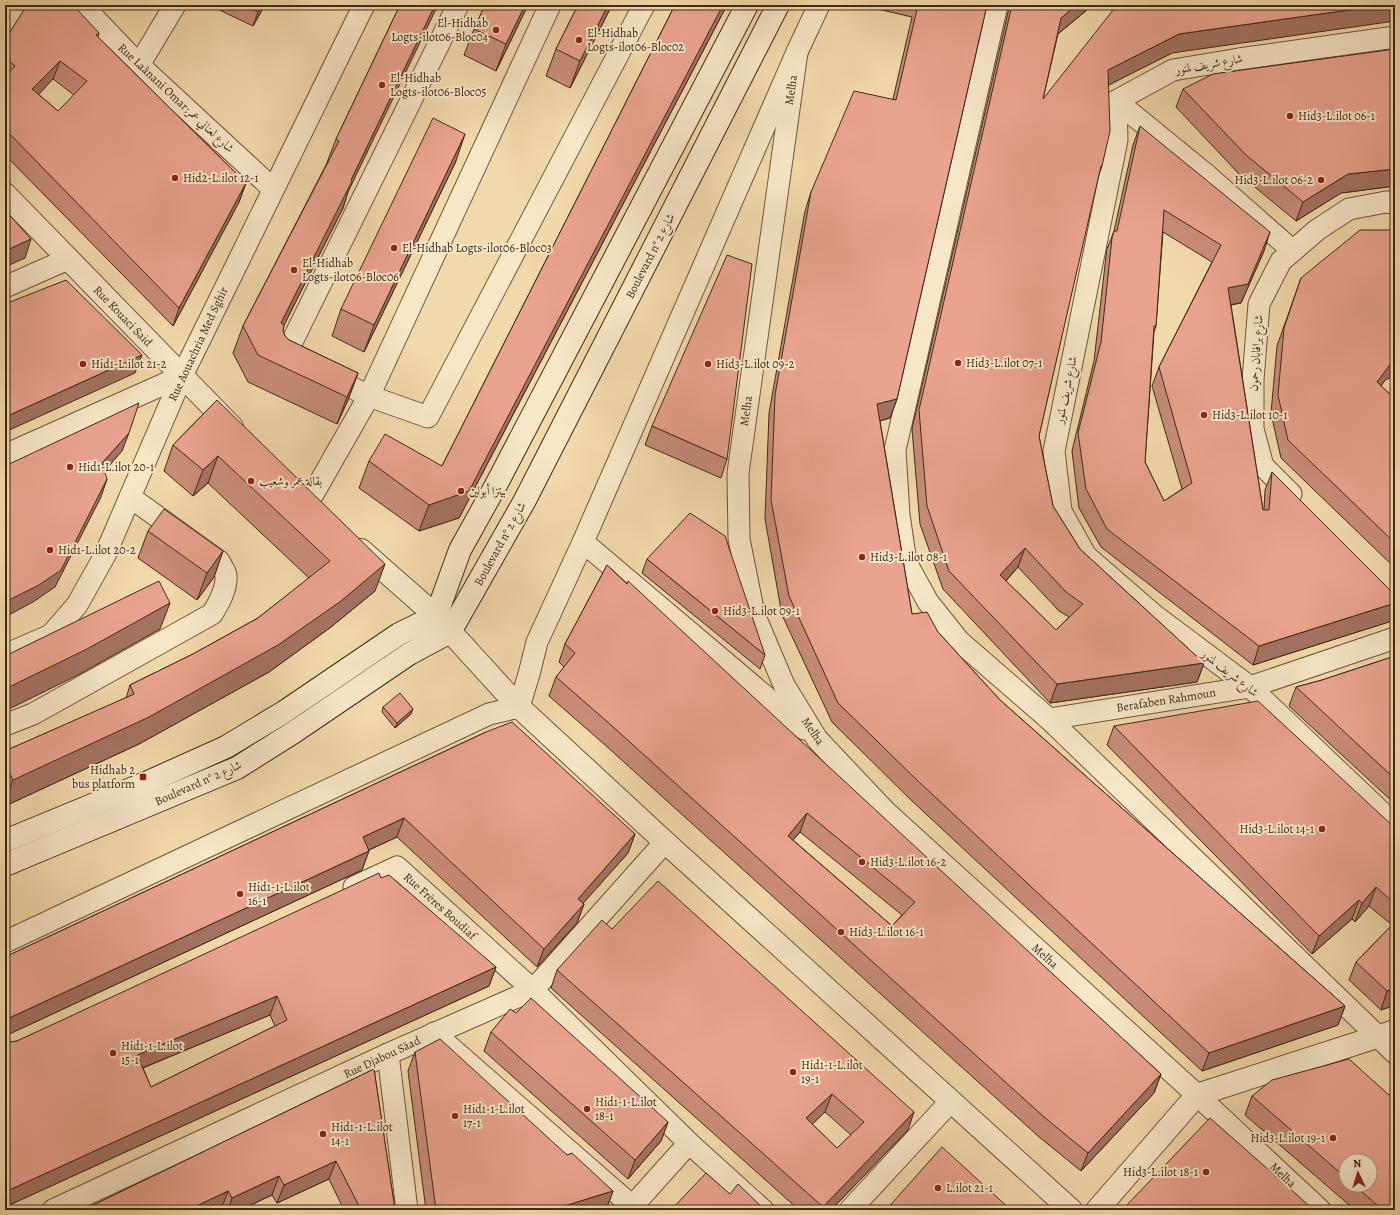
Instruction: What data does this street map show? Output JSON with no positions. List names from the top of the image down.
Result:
{
  "streets": {
    "main road": ["Boulevard n° شارع 2", "Rue Kouaci Said"],
    "street": [
      "شارع شريف لمنور",
      "Melha",
      "Rue Laânani Omar;شارع لعناني عمر",
      "Rue Aouachria Med Sghir",
      "شارع برافابان رحمون",
      "Berafaben Rahmoun",
      "Rue Frères Boudiaf",
      "Rue Djabou Säad"
    ]
  },
  "crossings": [
    ["شارع شريف لمنور", "Berafaben Rahmoun"],
    ["Rue Laânani Omar;شارع لعناني عمر", "Rue Aouachria Med Sghir"],
    ["Rue Kouaci Said", "Rue Aouachria Med Sghir"],
    ["Rue Frères Boudiaf", "Rue Djabou Säad"]
  ],
  "places": {
    "other": [
      "El-Hidhab Logts-ilot06-Bloc04",
      "El-Hidhab Logts-ilot06-Bloc02",
      "El-Hidhab Logts-ilot06-Bloc05",
      "Hid3-L.ilot 06-1",
      "Hid2-L.ilot 12-1",
      "Hid3-L.ilot 06-2",
      "El-Hidhab Logts-ilot06-Bloc03",
      "El-Hidhab Logts-ilot06-Bloc06",
      "Hid3-L.ilot 07-1",
      "Hid1-L.ilot 21-2",
      "Hid3-L.ilot 09-2",
      "Hid3-L.ilot 10-1",
      "Hid1-L.ilot 20-1",
      "بقالة عمر وشعيب",
      "بيتزا أبولين",
      "Hid1-L.ilot 20-2",
      "Hid3-L.ilot 08-1",
      "Hid3-L.ilot 09-1",
      "Hid3-L.ilot 14-1",
      "Hid3-L.ilot 16-2",
      "Hid1-1-L.ilot 16-1",
      "Hid3-L.ilot 16-1",
      "Hid1-1-L.ilot 15-1",
      "Hid1-1-L.ilot 19-1",
      "Hid1-1-L.ilot 18-1",
      "Hid1-1-L.ilot 17-1",
      "Hid1-1-L.ilot 14-1",
      "Hid3-L.ilot 19-1",
      "Hid3-L.ilot 18-1",
      "L.ilot 21-1"
    ],
    "transit": ["Hidhab 2 bus platform"]
  },
  "north": "top"
}
